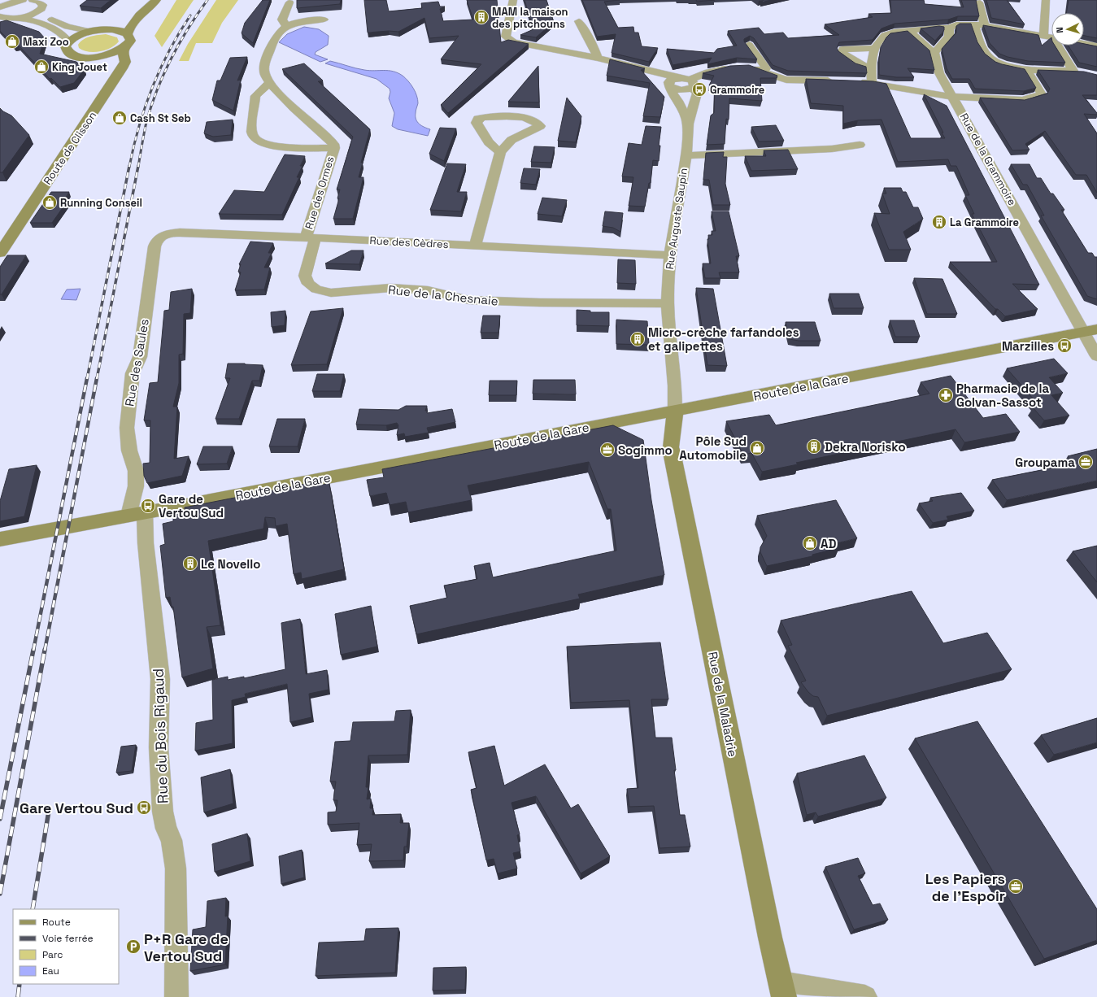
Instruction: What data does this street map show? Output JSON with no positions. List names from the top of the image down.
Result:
{
  "streets": {
    "main road": ["Route de Clisson", "Route de la Gare", "Rue de la Maladrie"],
    "street": [
      "Rue de la Grammoire",
      "Rue des Ormes",
      "Rue Auguste Saupin",
      "Rue des Cèdres",
      "Rue de la Chesnaie",
      "Rue des Saules",
      "Rue du Bois Rigaud"
    ]
  },
  "crossings": [
    ["Rue de la Grammoire", "Route de la Gare"],
    ["Rue des Ormes", "Rue des Cèdres"],
    ["Rue des Ormes", "Rue de la Chesnaie"],
    ["Rue Auguste Saupin", "Rue des Cèdres"],
    ["Rue Auguste Saupin", "Rue de la Chesnaie"],
    ["Rue Auguste Saupin", "Route de la Gare"],
    ["Rue Auguste Saupin", "Rue de la Maladrie"],
    ["Rue des Cèdres", "Rue de la Chesnaie"],
    ["Rue des Cèdres", "Rue des Saules"],
    ["Rue des Saules", "Route de la Gare"],
    ["Rue des Saules", "Rue du Bois Rigaud"],
    ["Route de la Gare", "Rue de la Maladrie"],
    ["Route de la Gare", "Rue du Bois Rigaud"]
  ],
  "places": {
    "building": [
      "MAM la maison des pitchouns",
      "La Grammoire",
      "Micro-crèche farfandoles et galipettes",
      "Dekra Norisko",
      "Le Novello"
    ],
    "shop": [
      "Maxi Zoo",
      "King Jouet",
      "Cash St Seb",
      "Running Conseil",
      "Pôle Sud Automobile",
      "AD"
    ],
    "bus stop": [
      "Grammoire",
      "Marzilles",
      "Gare de Vertou Sud",
      "Gare Vertou Sud"
    ],
    "pharmacy": ["Pharmacie de la Golvan-Sassot"],
    "office": ["Sogimmo", "Groupama", "Les Papiers de l'Espoir"],
    "parking": ["P+R Gare de Vertou Sud"]
  },
  "legend": [
    "Route",
    "Voie ferrée",
    "Parc",
    "Eau"
  ],
  "north": "left"
}
